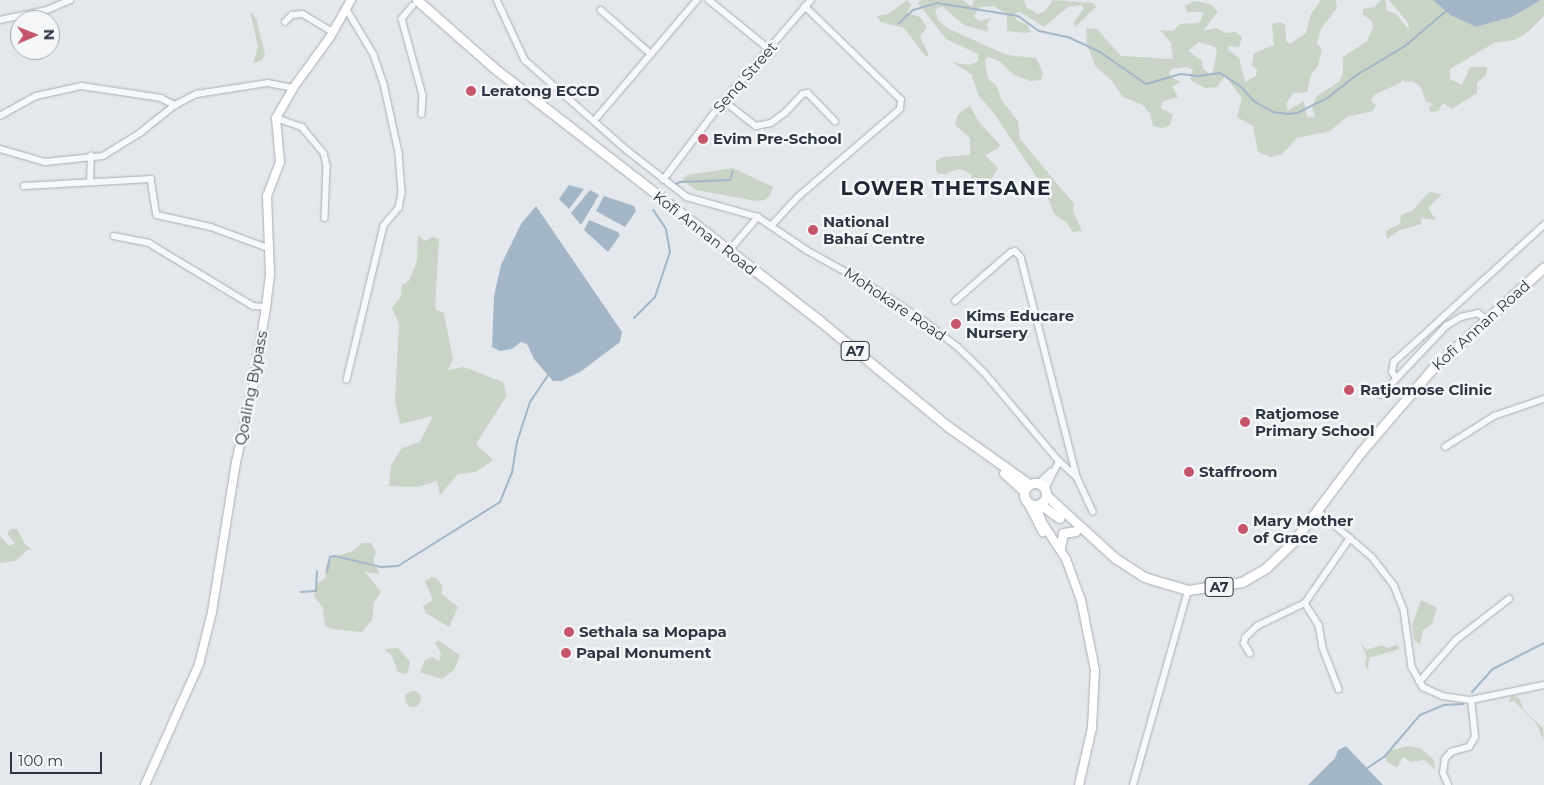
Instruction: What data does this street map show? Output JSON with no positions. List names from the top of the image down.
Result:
{
  "streets": {
    "main road": ["Kofi Annan Road", "A7", "Qoaling Bypass"],
    "street": ["Senq Street", "Mohokare Road"]
  },
  "crossings": [
    ["Senq Street", "Mohokare Road"]
  ],
  "districts": ["LOWER THETSANE"],
  "places": [
    "Leratong ECCD",
    "Evim Pre-School",
    "National Bahaí Centre",
    "Kims Educare Nursery",
    "Ratjomose Clinic",
    "Ratjomose Primary School",
    "Staffroom",
    "Mary Mother of Grace",
    "Sethala sa Mopapa",
    "Papal Monument"
  ],
  "scale_bar": "100 m",
  "north": "right"
}
